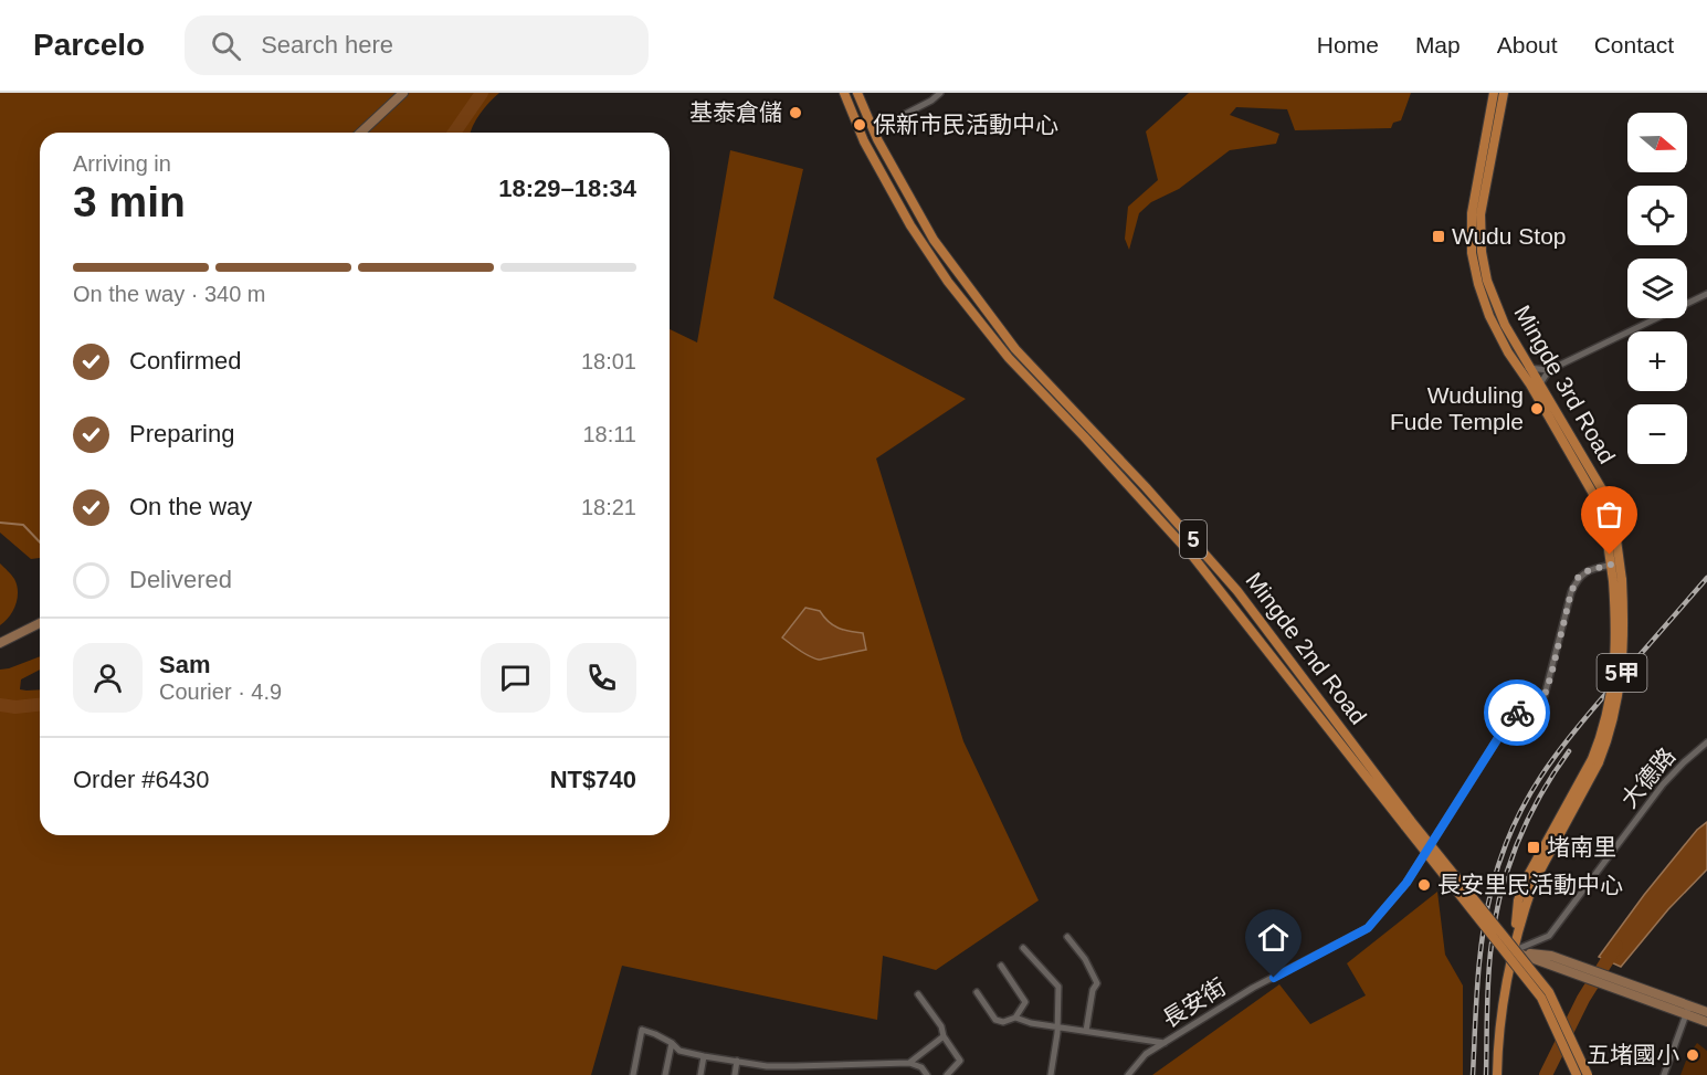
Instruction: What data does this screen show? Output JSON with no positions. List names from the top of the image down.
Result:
{
  "streets": {
    "main road": [
      "Mingde 3rd Road",
      "5",
      "Mingde 2nd Road",
      "5甲"
    ],
    "street": ["大德路", "長安街"]
  },
  "crossings": [
    ["Mingde 3rd Road", "大德路"],
    ["Mingde 3rd Road", "長安街"]
  ],
  "places": {
    "other": [
      "基泰倉儲",
      "保新市民活動中心",
      "Wuduling Fude Temple",
      "長安里民活動中心",
      "五堵國小"
    ],
    "transit": ["Wudu Stop", "堵南里"]
  },
  "north": "right",
  "page": {
    "header": "Parcelo",
    "search": "Search here",
    "nav": [
      "Home",
      "Map",
      "About",
      "Contact"
    ],
    "map_buttons": ["+", "−"],
    "heading": ["3 min", "Arriving in", "18:29–18:34"],
    "panel": [
      "Sam",
      "Courier · 4.9",
      "Order #6430",
      "NT$740"
    ],
    "bar": "On the way · 340 m",
    "list": [
      ["Confirmed", "18:01"],
      ["Preparing", "18:11"],
      ["On the way", "18:21"],
      "Delivered"
    ]
  }
}
